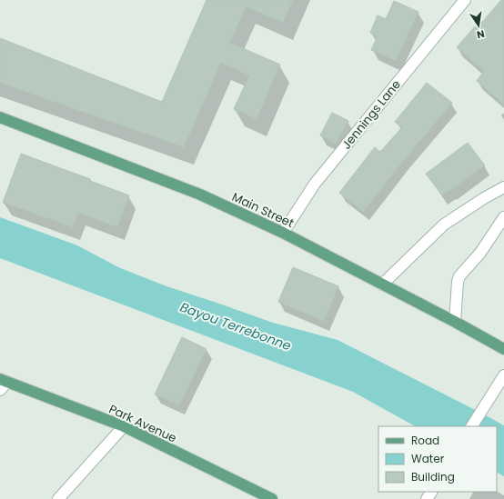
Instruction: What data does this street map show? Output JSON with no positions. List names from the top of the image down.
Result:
{
  "streets": {
    "main road": ["Main Street", "Park Avenue"],
    "street": ["Jennings Lane"]
  },
  "crossings": [
    ["Jennings Lane", "Main Street"]
  ],
  "water": ["Bayou Terrebonne"],
  "legend": ["Road", "Water", "Building"],
  "north": "bottom"
}
